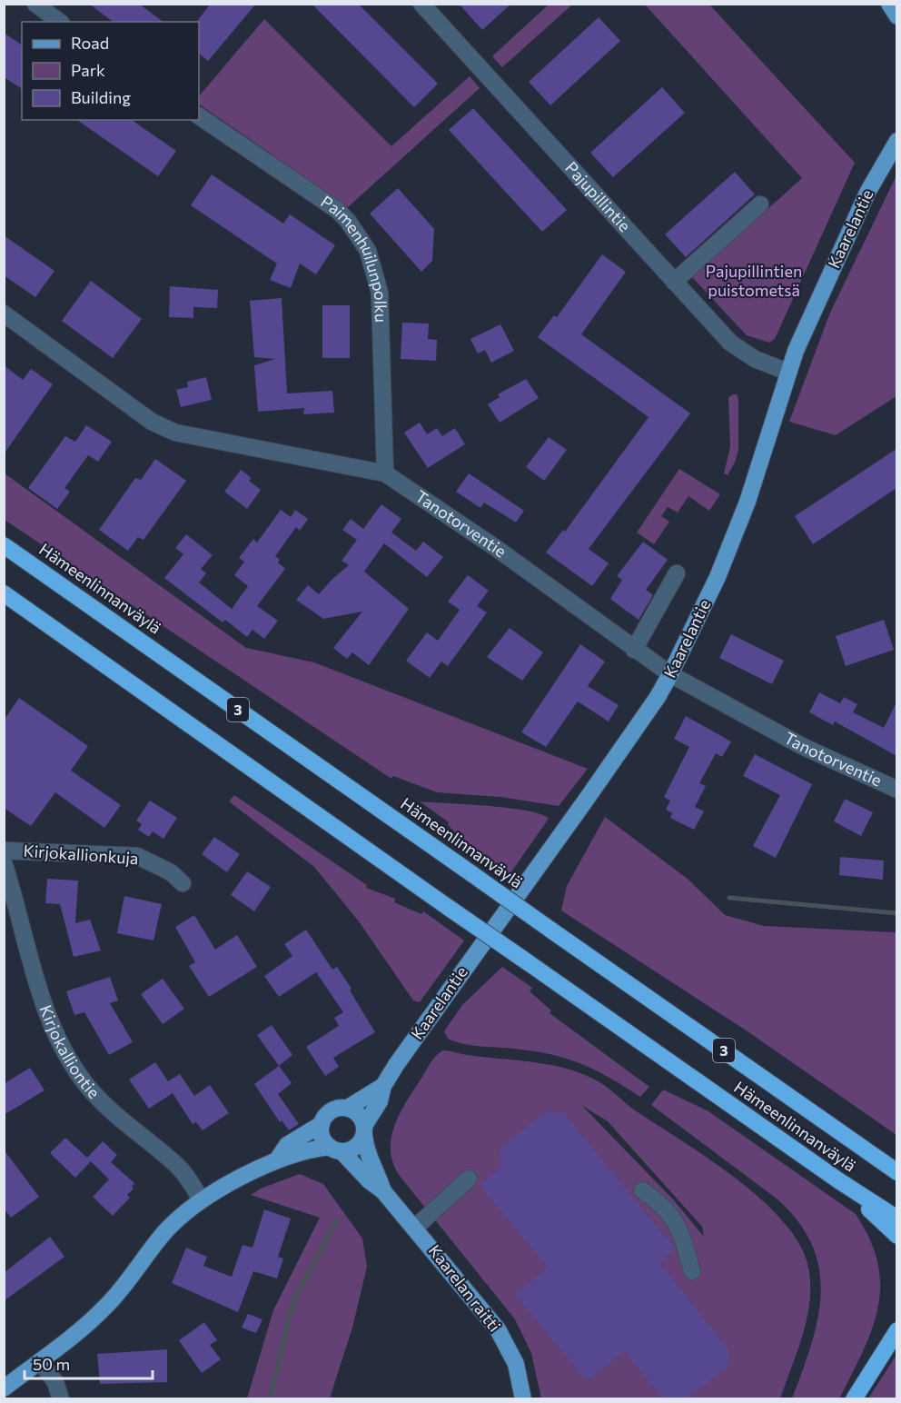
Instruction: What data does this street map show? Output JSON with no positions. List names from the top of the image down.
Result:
{
  "streets": {
    "highway": ["Hämeenlinnanväylä", "3"],
    "main road": ["Kaarelantie", "Kaarelan raitti"],
    "street": [
      "Pajupillintie",
      "Paimenhuilunpolku",
      "Tanotorventie",
      "Kirjokallionkuja",
      "Kirjokalliontie"
    ]
  },
  "crossings": [
    ["Pajupillintie", "Kaarelantie"],
    ["Kaarelantie", "Tanotorventie"],
    ["Kaarelantie", "Kaarelan raitti"],
    ["Paimenhuilunpolku", "Tanotorventie"]
  ],
  "parks": ["Pajupillintien puistometsä"],
  "legend": ["Road", "Park", "Building"],
  "scale_bar": "50 m"
}
